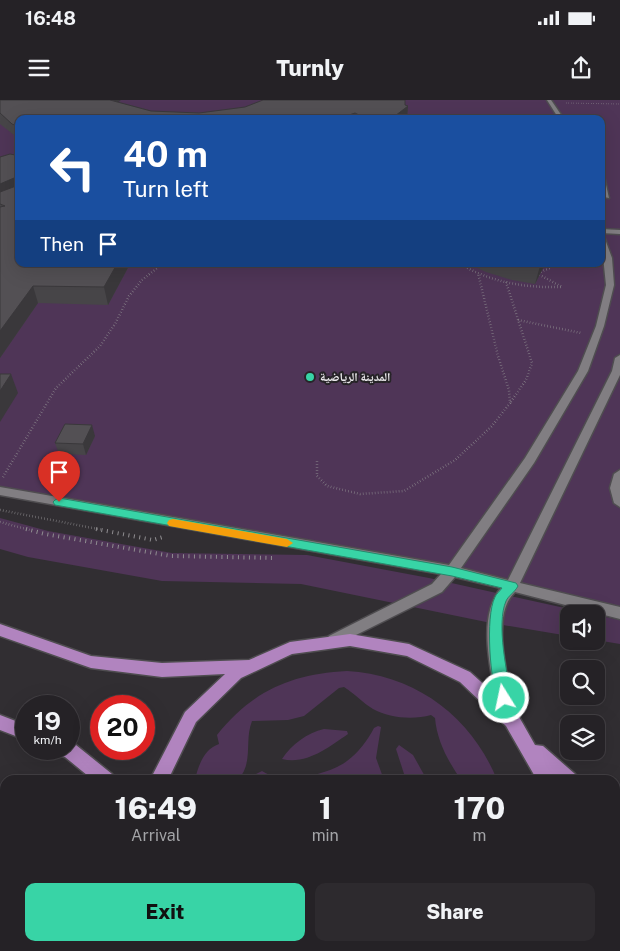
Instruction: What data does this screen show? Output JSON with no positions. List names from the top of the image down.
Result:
{
  "places": ["المدينة الرياضية"],
  "page": {
    "status": "16:48",
    "header": "Turnly",
    "turn": ["40 m", "Turn left"],
    "then": "Then",
    "speed": "19 km/h",
    "limit": "20",
    "eta": [
      "16:49",
      "Arrival",
      "1",
      "min",
      "170",
      "m"
    ],
    "buttons": ["Exit", "Share"]
  }
}
